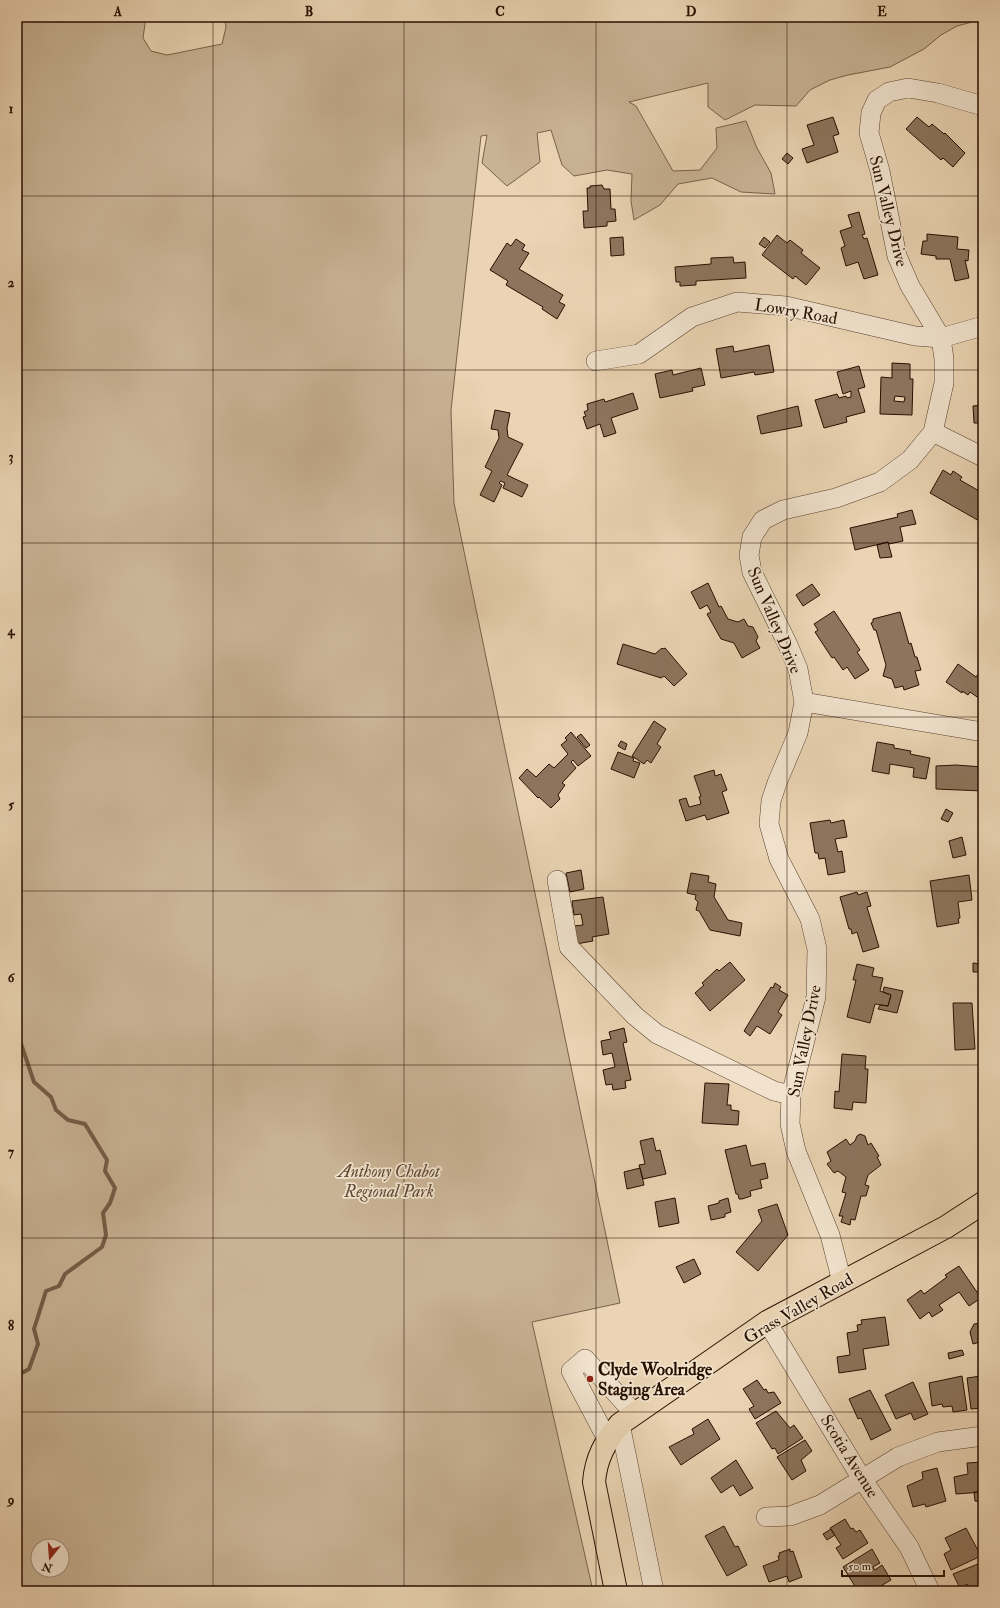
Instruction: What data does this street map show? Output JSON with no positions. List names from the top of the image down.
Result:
{
  "streets": {
    "main road": ["Grass Valley Road"],
    "street": ["Sun Valley Drive", "Lowry Road", "Scotia Avenue"]
  },
  "crossings": [
    ["Sun Valley Drive", "Lowry Road"],
    ["Sun Valley Drive", "Grass Valley Road"],
    ["Grass Valley Road", "Scotia Avenue"]
  ],
  "parks": ["Anthony Chabot Regional Park"],
  "places": ["Clyde Woolridge Staging Area"],
  "scale_bar": "50 m",
  "north": "bottom",
  "grid": {
    "columns": [
      "A",
      "B",
      "C",
      "D",
      "E"
    ],
    "rows": [
      "1",
      "2",
      "3",
      "4",
      "5",
      "6",
      "7",
      "8",
      "9"
    ]
  }
}
